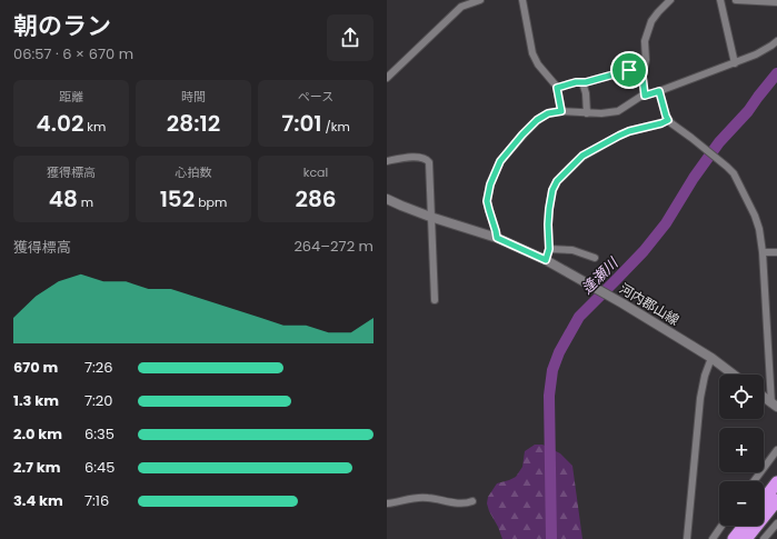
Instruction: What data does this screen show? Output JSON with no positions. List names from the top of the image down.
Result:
{
  "streets": {
    "main road": ["河内郡山線"]
  },
  "water": ["逢瀬川"],
  "page": {
    "heading": ["朝のラン", "06:57 · 6 × 670 m"],
    "stats": [
      ["距離", "4.02 km"],
      ["時間", "28:12"],
      ["ペース", "7:01 /km"],
      ["獲得標高", "48 m"],
      ["心拍数", "152 bpm"],
      ["kcal", "286"]
    ],
    "chart": ["獲得標高", "264–272 m"],
    "list": [
      {
        "name": "670 m",
        "note": "7:26"
      },
      {
        "name": "1.3 km",
        "note": "7:20"
      },
      {
        "name": "2.0 km",
        "note": "6:35"
      },
      {
        "name": "2.7 km",
        "note": "6:45"
      },
      {
        "name": "3.4 km",
        "note": "7:16"
      }
    ],
    "map_buttons": ["+", "−"]
  }
}
